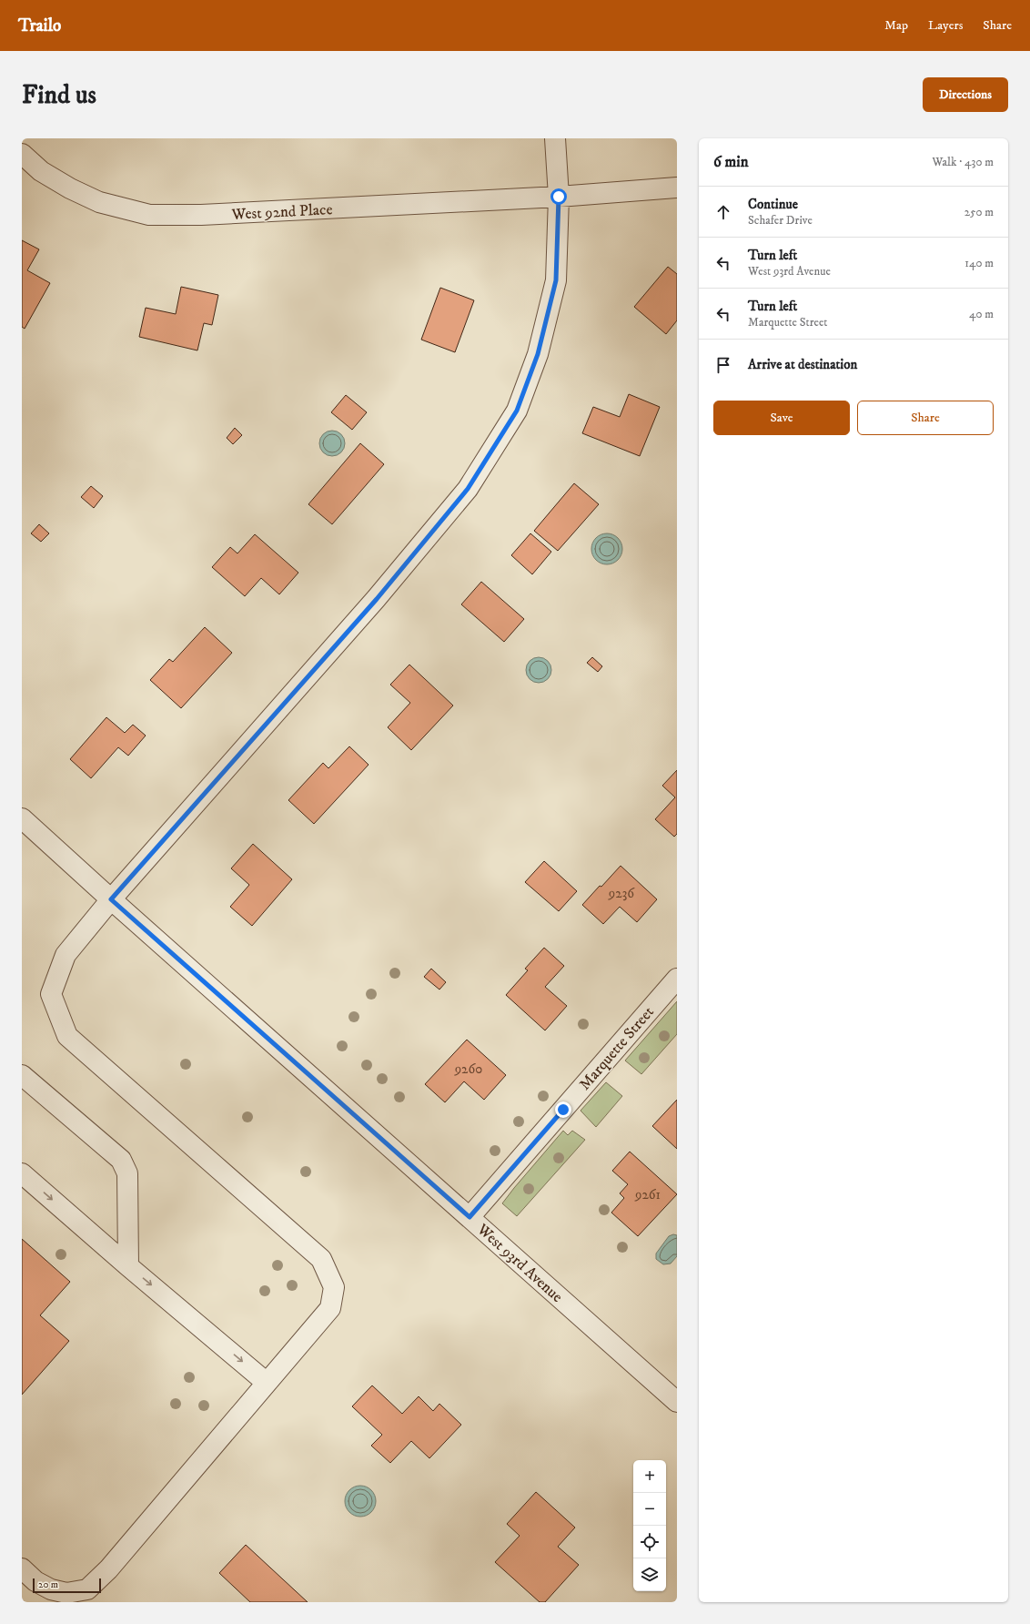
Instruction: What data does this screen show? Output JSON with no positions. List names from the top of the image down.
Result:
{
  "streets": {
    "street": ["West 92nd Place", "Marquette Street", "West 93rd Avenue"]
  },
  "crossings": [
    ["Marquette Street", "West 93rd Avenue"]
  ],
  "house_numbers": ["9236", "9260", "9261"],
  "scale_bar": "20 m",
  "page": {
    "header": "Trailo",
    "nav": ["Map", "Layers", "Share"],
    "buttons": [
      "Directions",
      ["Save", "Share"]
    ],
    "title": "Find us",
    "heading": ["6 min", "Walk · 430 m"],
    "list": [
      ["Continue", "Schafer Drive", "250 m"],
      ["Turn left", "West 93rd Avenue", "140 m"],
      ["Turn left", "Marquette Street", "40 m"],
      "Arrive at destination"
    ],
    "map_buttons": ["+", "−"],
    "scale": "20 m"
  }
}
